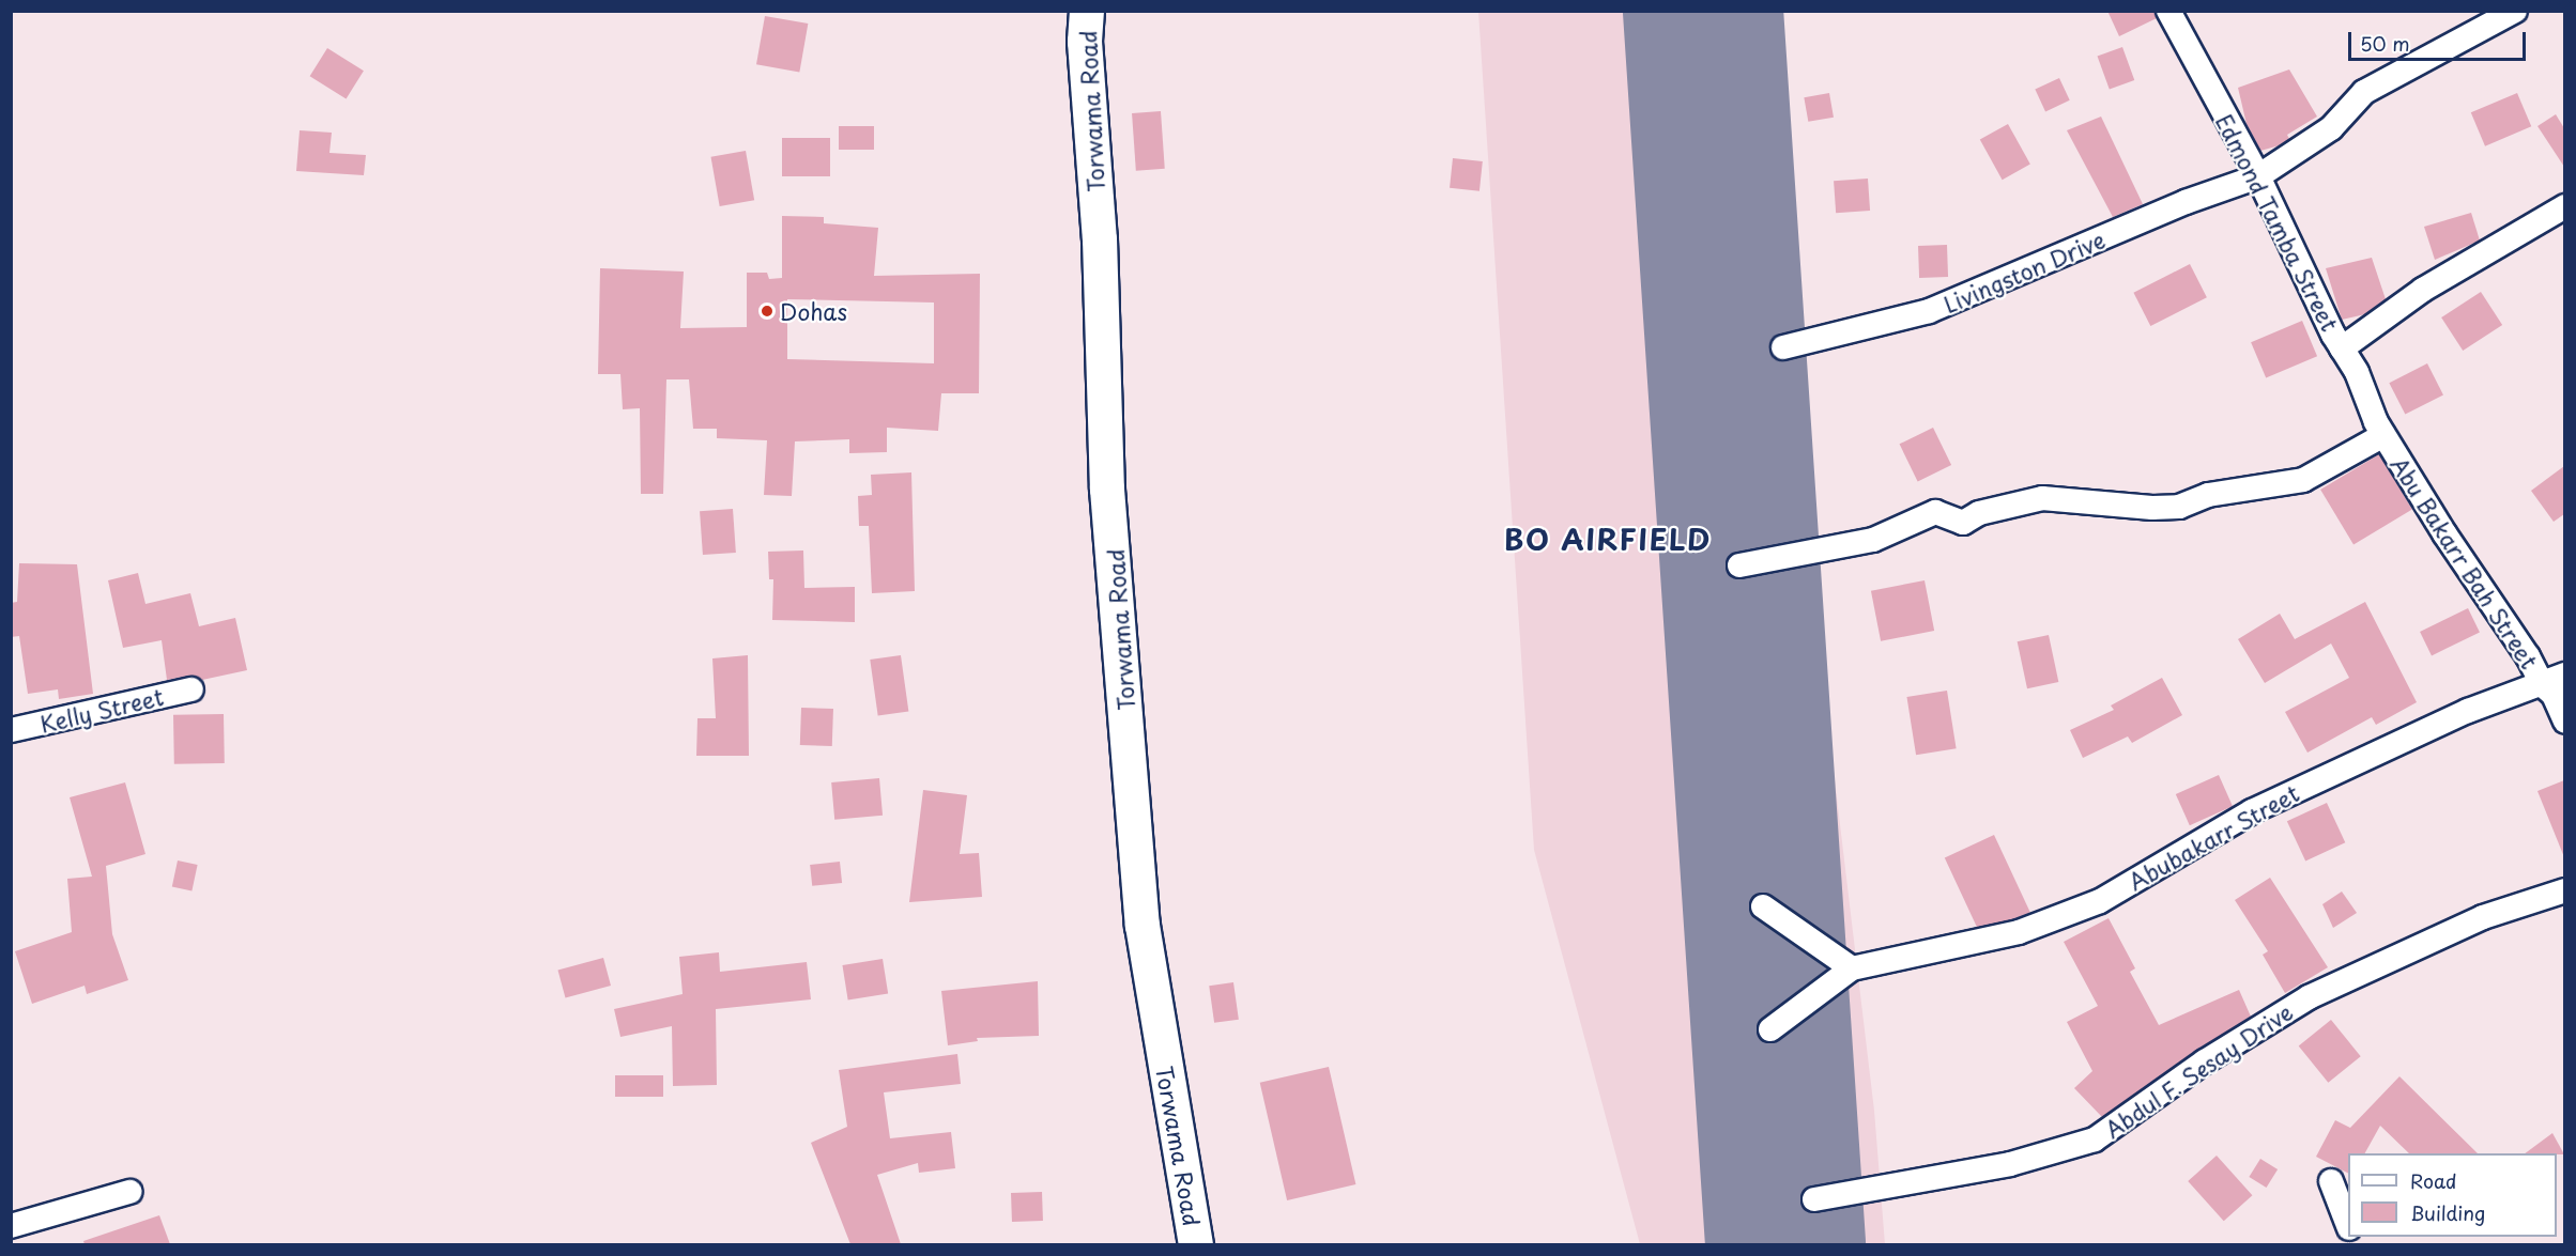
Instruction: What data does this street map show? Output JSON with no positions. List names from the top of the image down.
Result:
{
  "streets": {
    "main road": ["Torwama Road"],
    "street": [
      "Edmond Tamba Street",
      "Livingston Drive",
      "Abu Bakarr Bah Street",
      "Kelly Street",
      "Abubakarr Street",
      "Abdul F. Sesay Drive"
    ]
  },
  "crossings": [
    ["Edmond Tamba Street", "Livingston Drive"],
    ["Edmond Tamba Street", "Abu Bakarr Bah Street"],
    ["Abu Bakarr Bah Street", "Abubakarr Street"]
  ],
  "districts": ["BO AIRFIELD"],
  "places": ["Dohas"],
  "legend": ["Road", "Building"],
  "scale_bar": "50 m"
}
